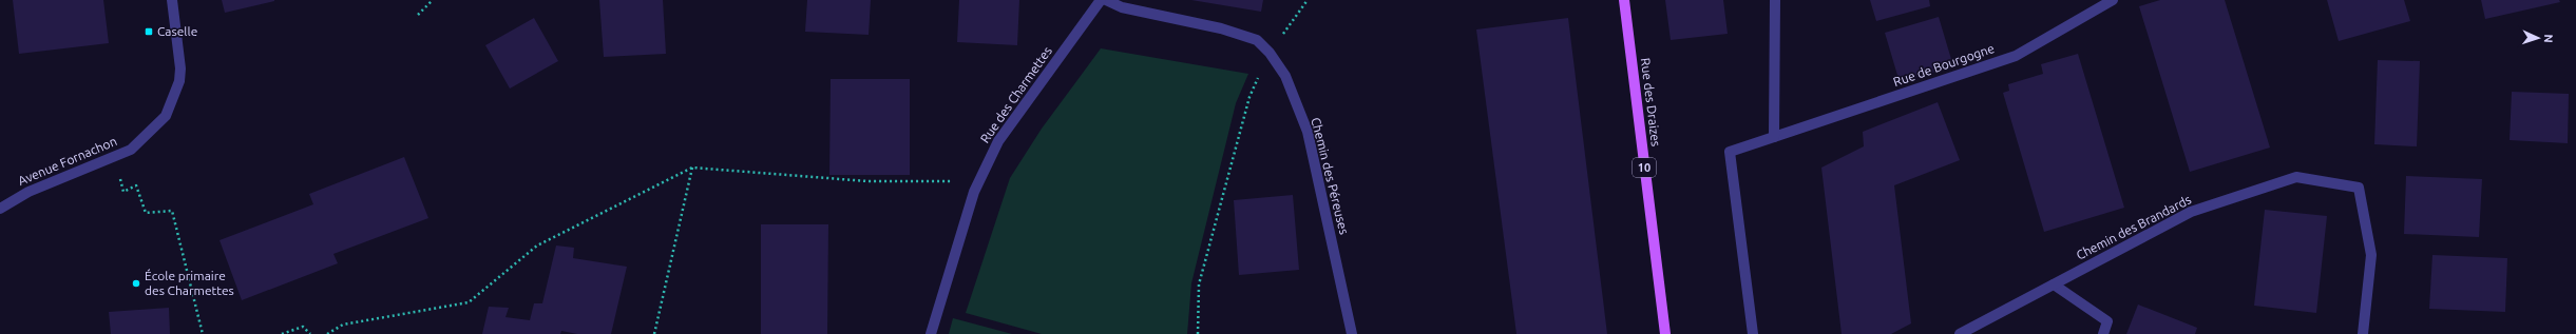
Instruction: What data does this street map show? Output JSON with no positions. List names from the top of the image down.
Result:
{
  "streets": {
    "main road": ["Rue des Draizes", "10"],
    "street": [
      "Rue de Bourgogne",
      "Rue des Charmettes",
      "Avenue Fornachon",
      "Chemin des Péreuses",
      "Chemin des Brandards"
    ]
  },
  "places": {
    "transit": ["Caselle"],
    "other": ["École primaire des Charmettes"]
  },
  "north": "right"
}
